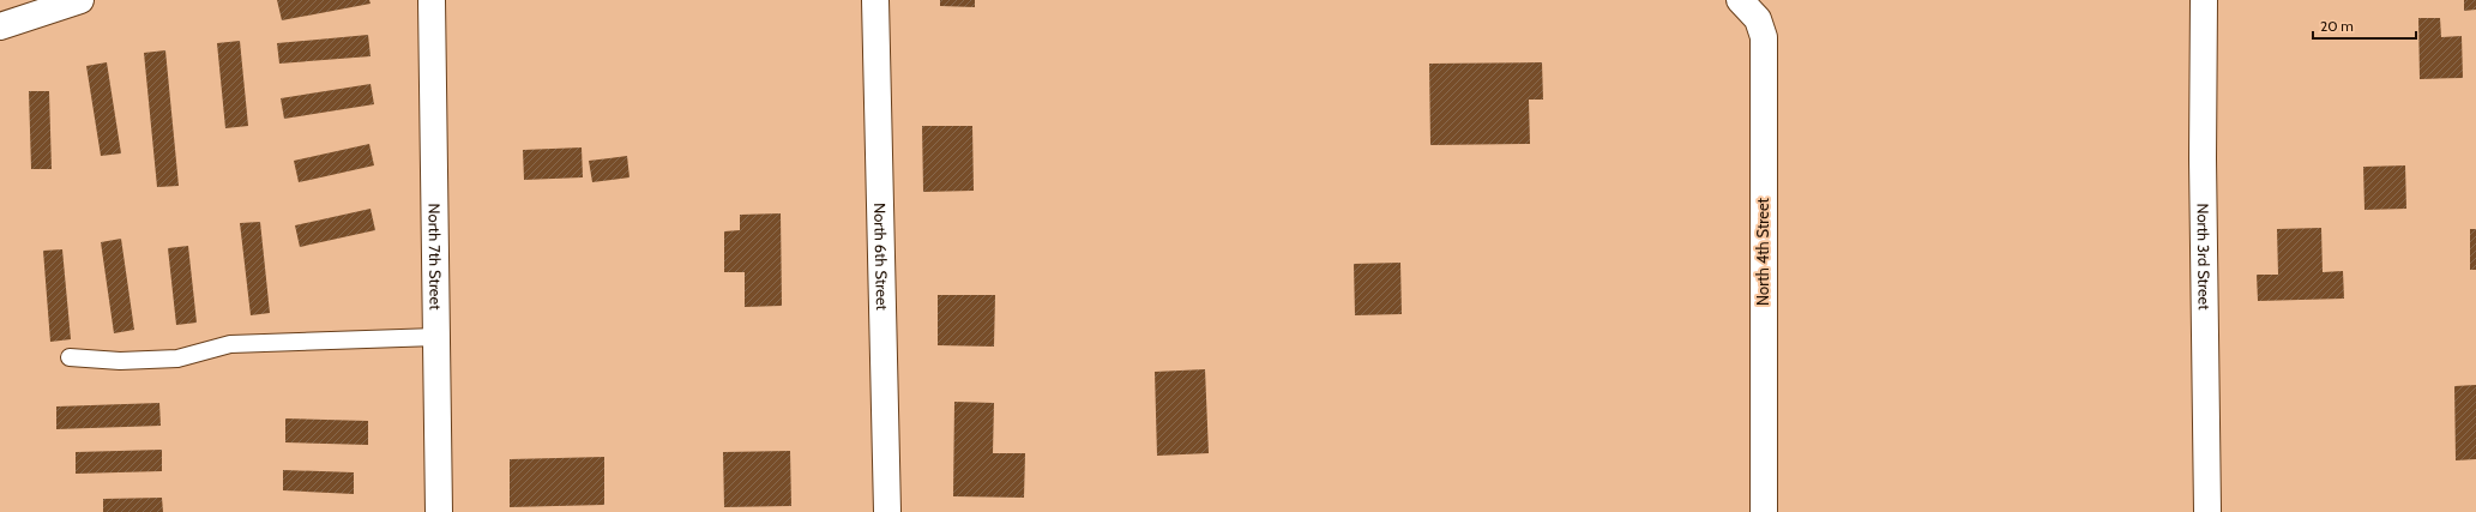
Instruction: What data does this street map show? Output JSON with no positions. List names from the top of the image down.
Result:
{
  "streets": {
    "street": [
      "North 4th Street",
      "North 7th Street",
      "North 6th Street",
      "North 3rd Street"
    ]
  },
  "scale_bar": "20 m"
}
